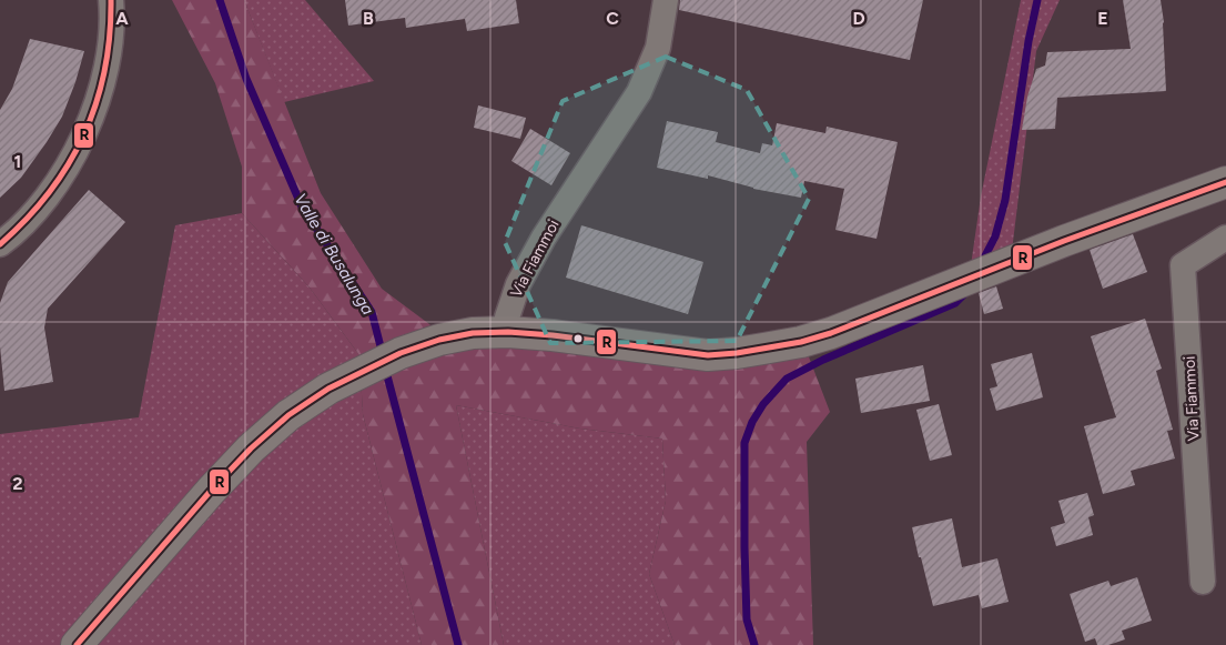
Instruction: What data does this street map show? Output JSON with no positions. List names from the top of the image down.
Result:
{
  "streets": {
    "street": ["Via Fiammoi"]
  },
  "water": ["Valle di Busalunga"],
  "lines": ["transit line R"],
  "grid": {
    "columns": [
      "A",
      "B",
      "C",
      "D",
      "E"
    ],
    "rows": ["1", "2"]
  }
}
